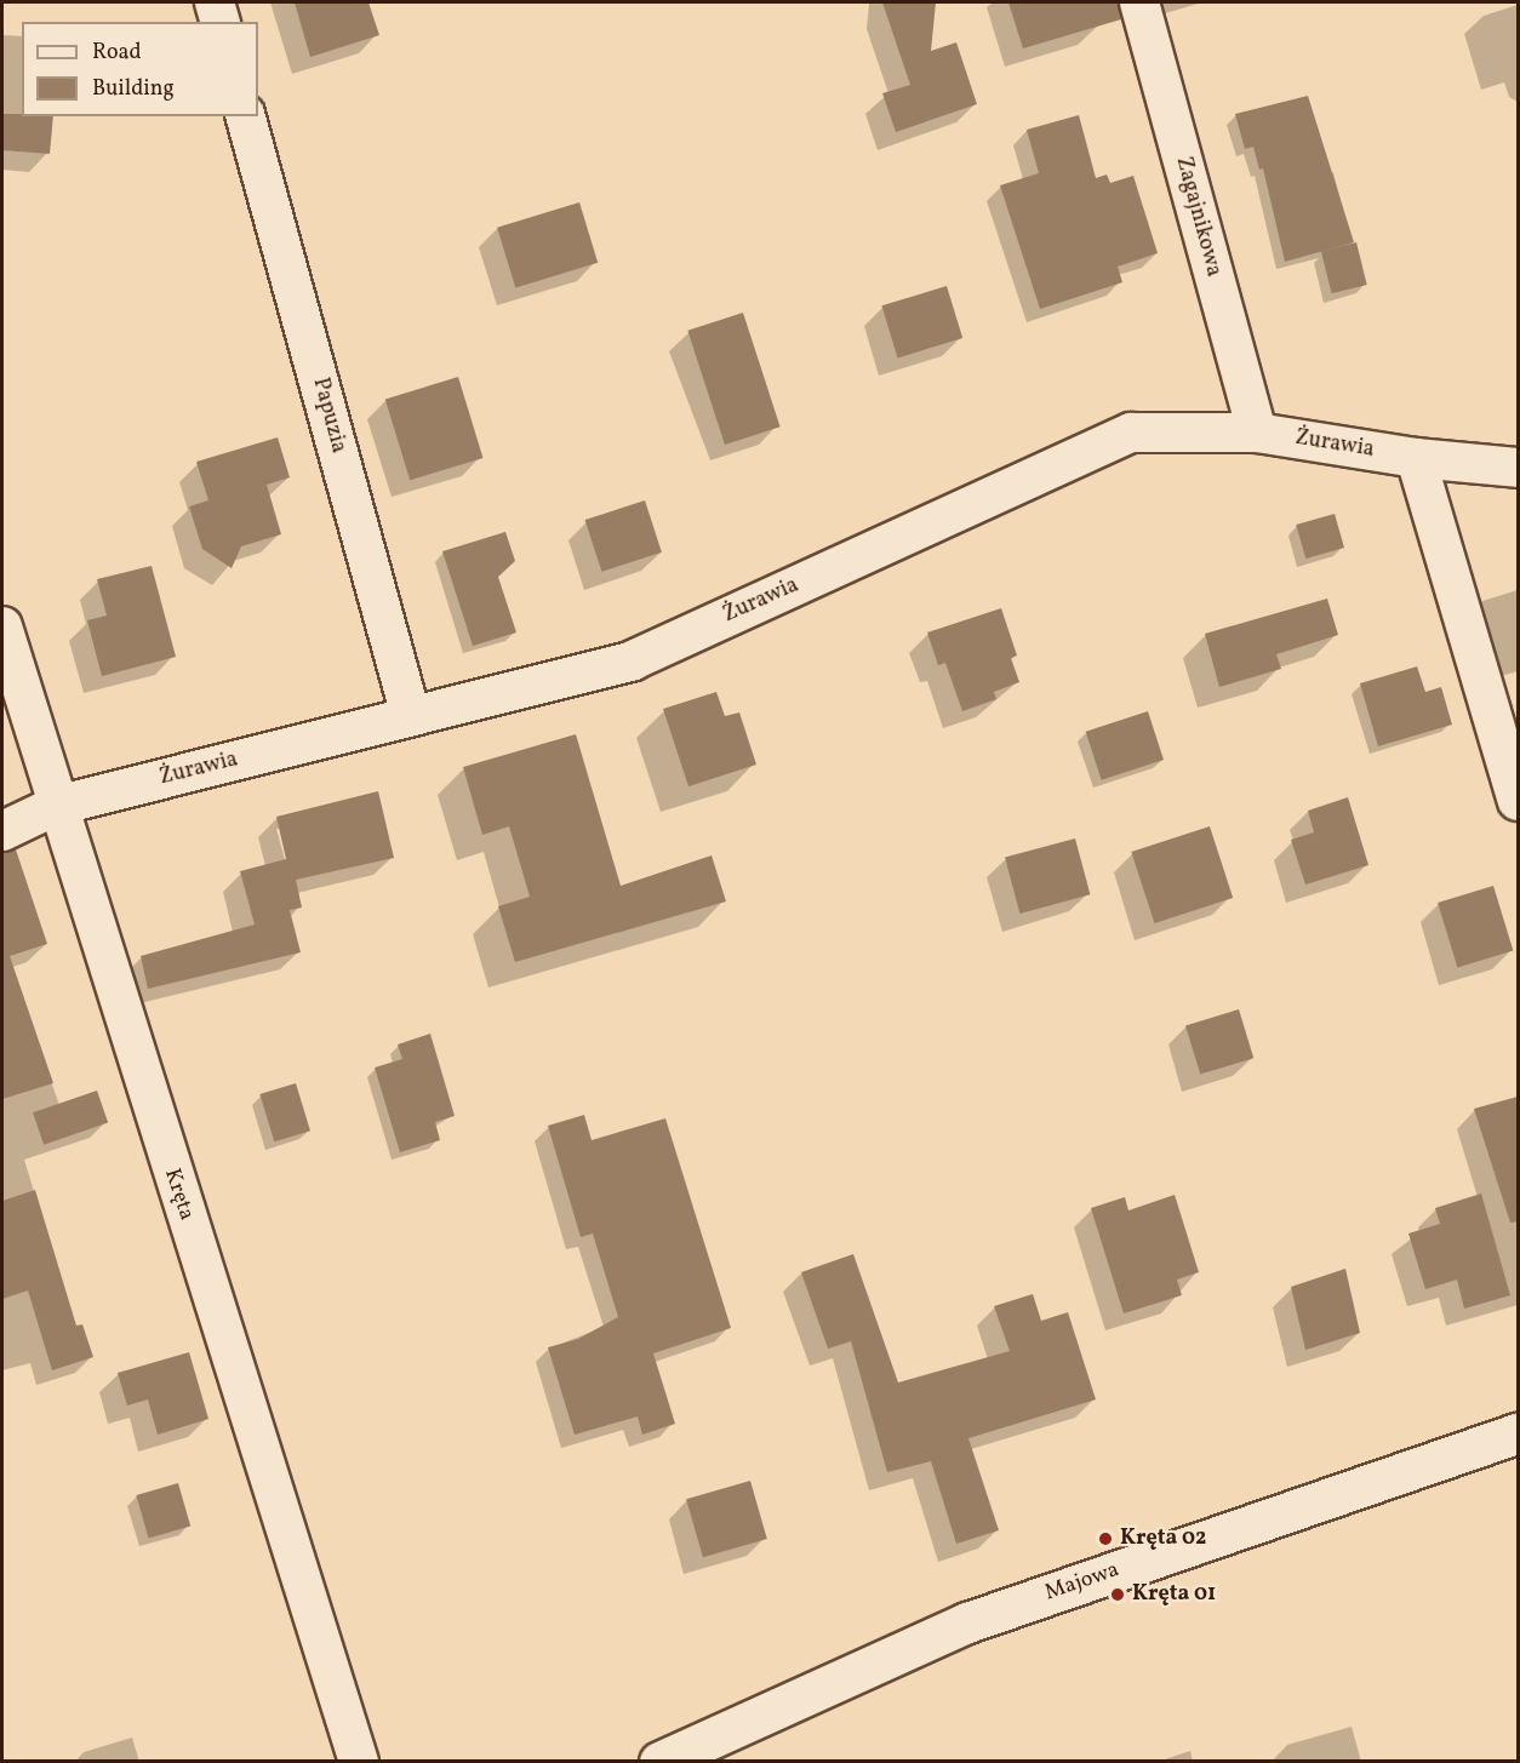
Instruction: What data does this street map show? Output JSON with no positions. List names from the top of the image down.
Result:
{
  "streets": {
    "street": [
      "Zagajnikowa",
      "Papuzia",
      "Żurawia",
      "Kręta",
      "Majowa"
    ]
  },
  "crossings": [
    ["Zagajnikowa", "Żurawia"],
    ["Papuzia", "Żurawia"],
    ["Żurawia", "Kręta"]
  ],
  "places": ["Kręta 02", "Kręta 01"],
  "legend": ["Road", "Building"]
}
